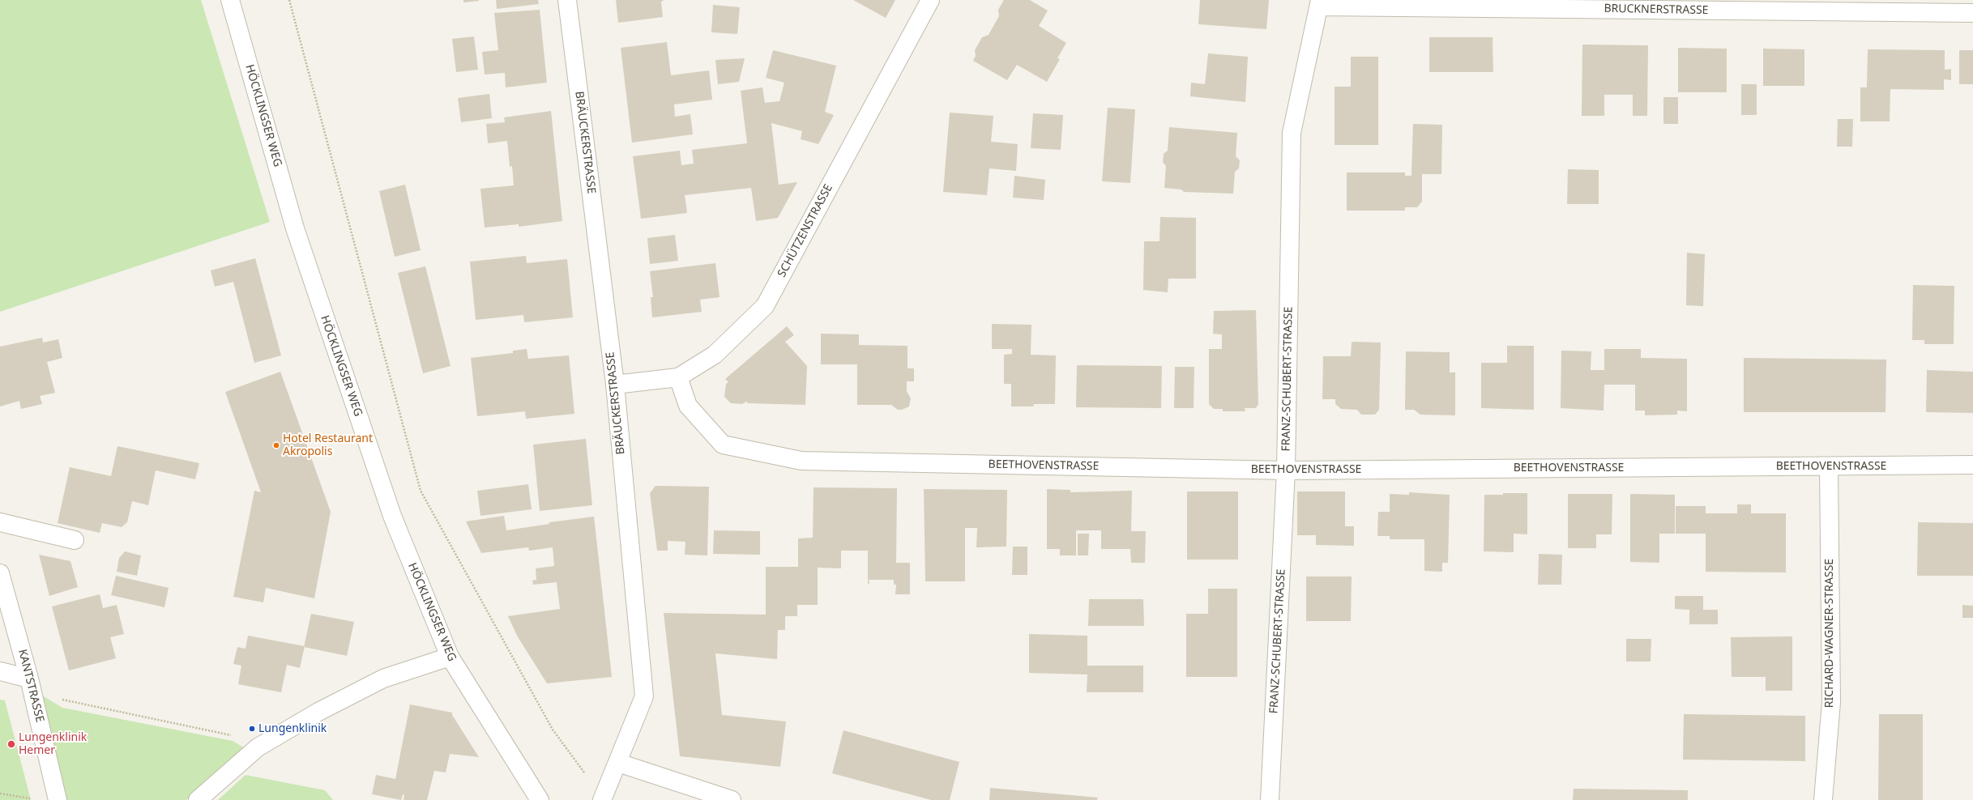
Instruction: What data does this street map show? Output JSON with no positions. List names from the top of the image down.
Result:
{
  "streets": {
    "street": [
      "BRUCKNERSTRASSE",
      "HÖCKLINGSER WEG",
      "BRÄUCKERSTRASSE",
      "SCHÜTZENSTRASSE",
      "FRANZ-SCHUBERT-STRASSE",
      "BEETHOVENSTRASSE",
      "RICHARD-WAGNER-STRASSE",
      "KANTSTRASSE"
    ]
  },
  "crossings": [
    ["BRUCKNERSTRASSE", "FRANZ-SCHUBERT-STRASSE"],
    ["BRÄUCKERSTRASSE", "SCHÜTZENSTRASSE"],
    ["SCHÜTZENSTRASSE", "BEETHOVENSTRASSE"],
    ["FRANZ-SCHUBERT-STRASSE", "BEETHOVENSTRASSE"],
    ["BEETHOVENSTRASSE", "RICHARD-WAGNER-STRASSE"]
  ],
  "places": ["Hotel Restaurant Akropolis", "Lungenklinik", "Lungenklinik Hemer"]
}
